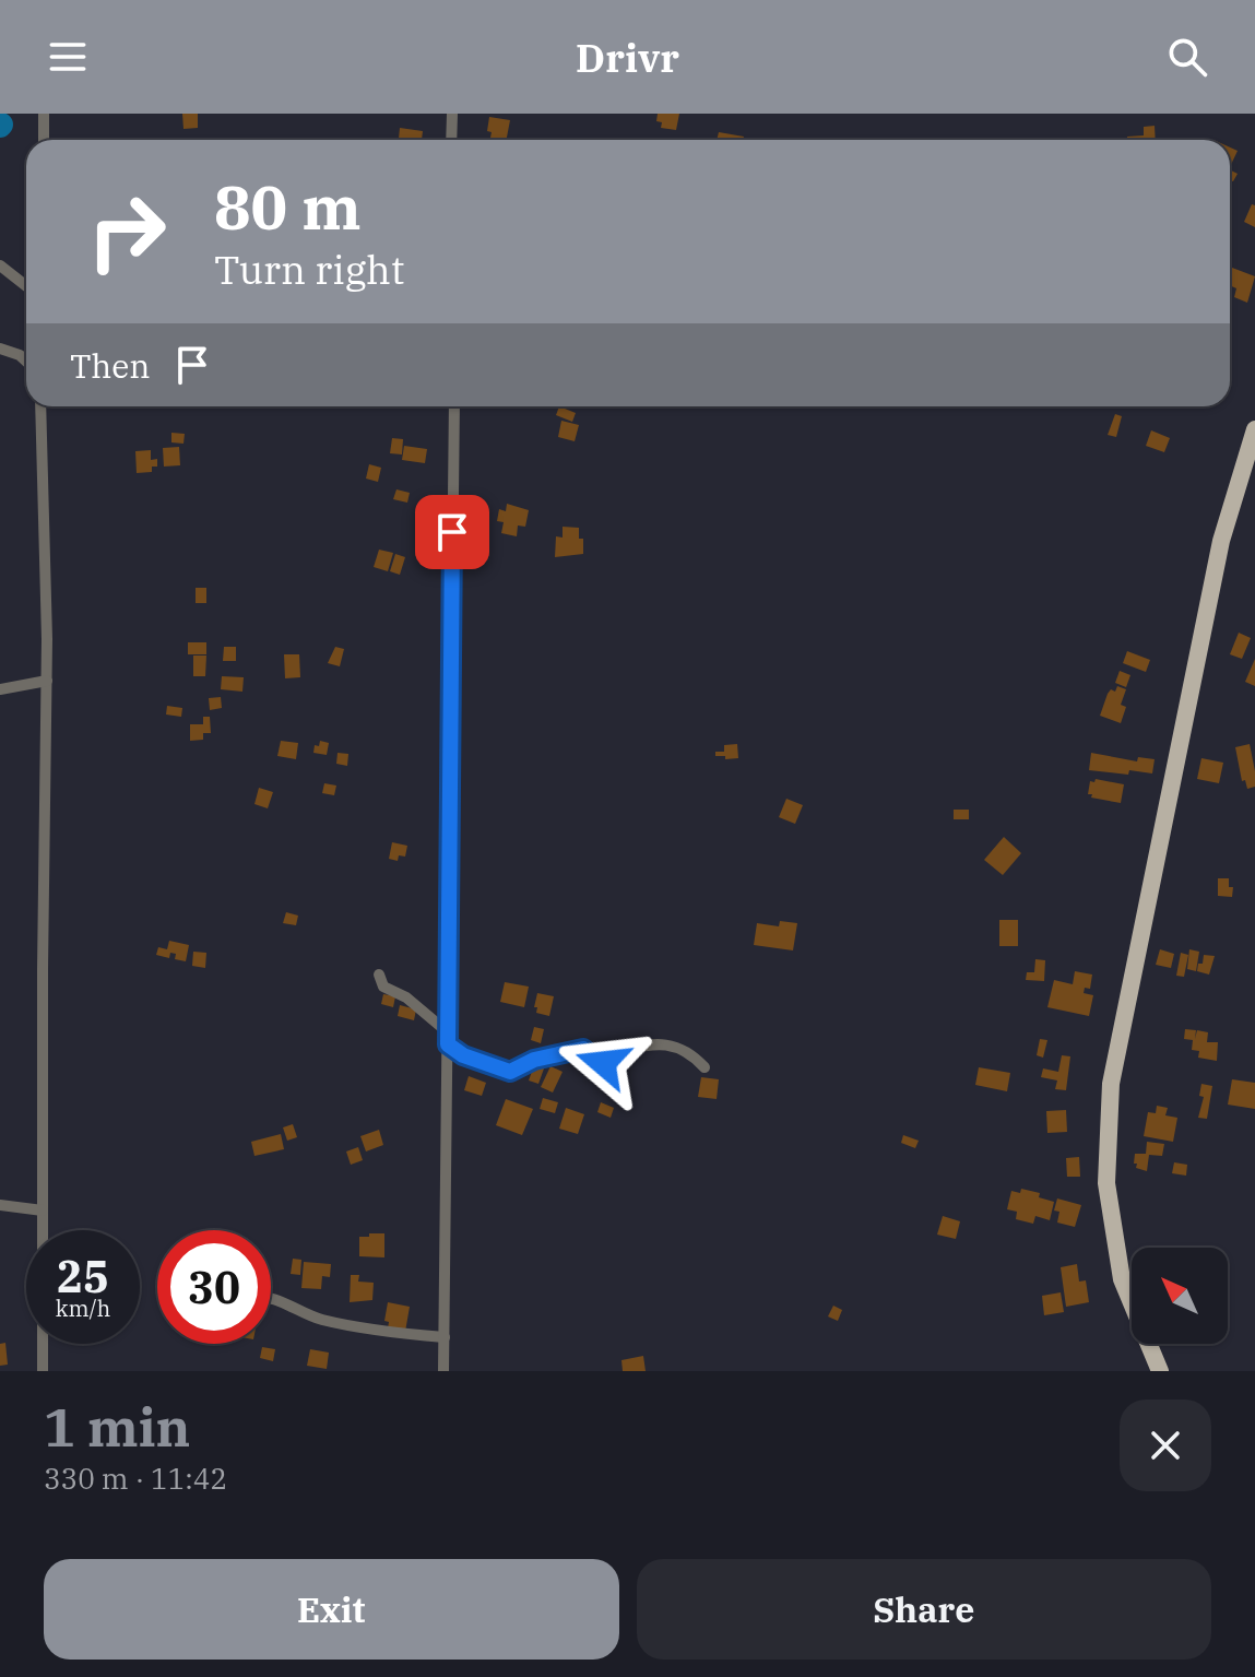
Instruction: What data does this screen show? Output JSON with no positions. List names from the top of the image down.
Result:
{
  "north": "top left",
  "page": {
    "header": "Drivr",
    "turn": ["80 m", "Turn right"],
    "then": "Then",
    "speed": "25 km/h",
    "limit": "30",
    "heading": ["1 min", "330 m · 11:42"],
    "buttons": ["Exit", "Share"]
  }
}
